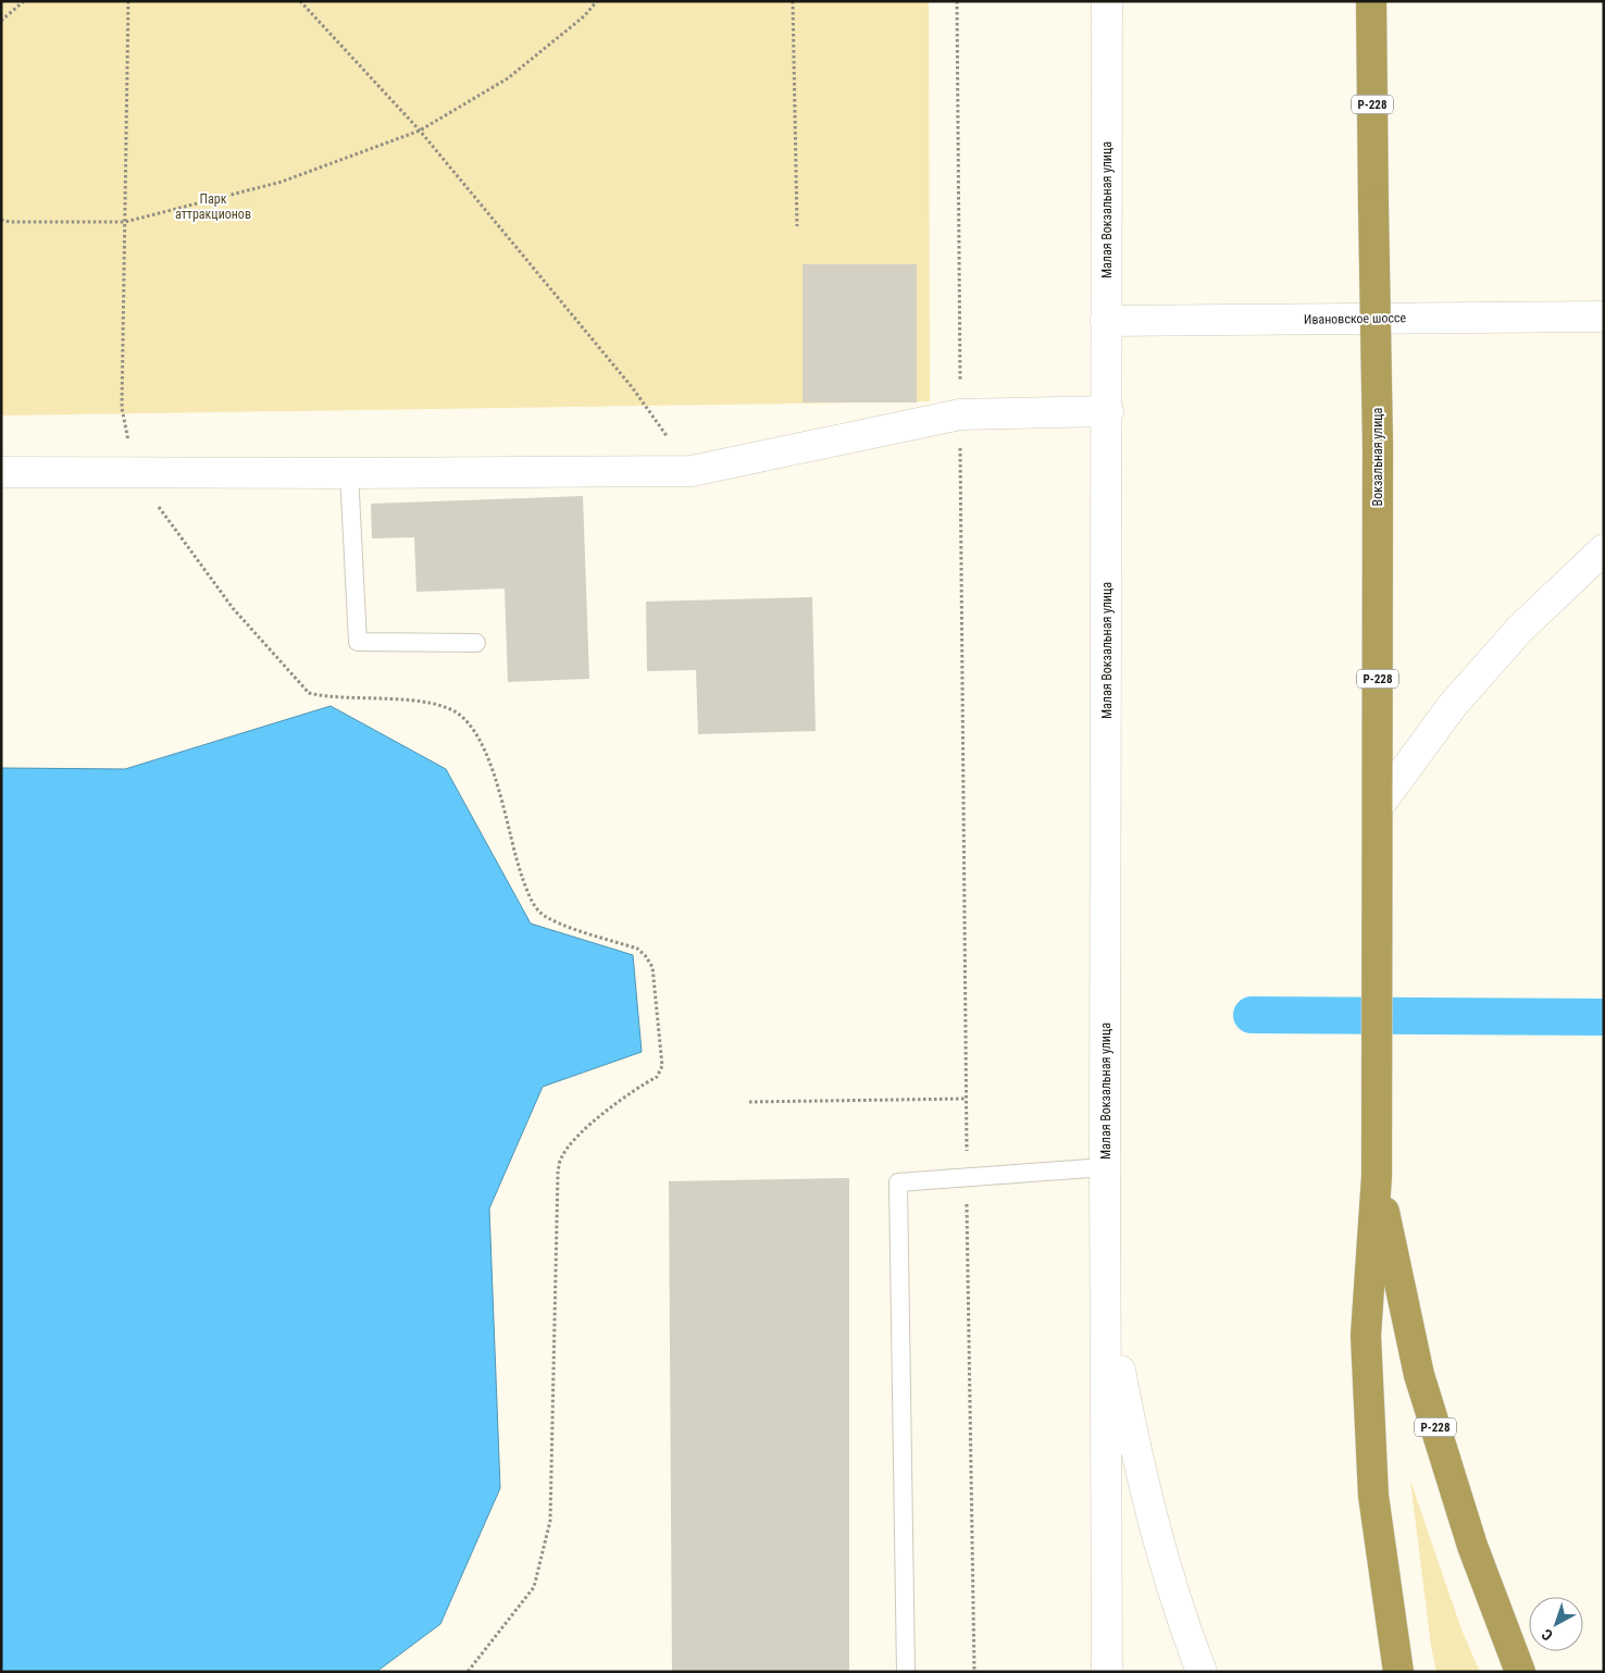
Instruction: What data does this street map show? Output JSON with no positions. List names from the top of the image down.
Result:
{
  "streets": {
    "highway": ["Р-228", "Вокзальная улица"],
    "main road": ["Малая Вокзальная улица", "Ивановское шоссе"]
  },
  "crossings": [
    ["Р-228", "Вокзальная улица"],
    ["Малая Вокзальная улица", "Ивановское шоссе"]
  ],
  "parks": ["Парк аттракционов"],
  "north": "bottom left"
}
